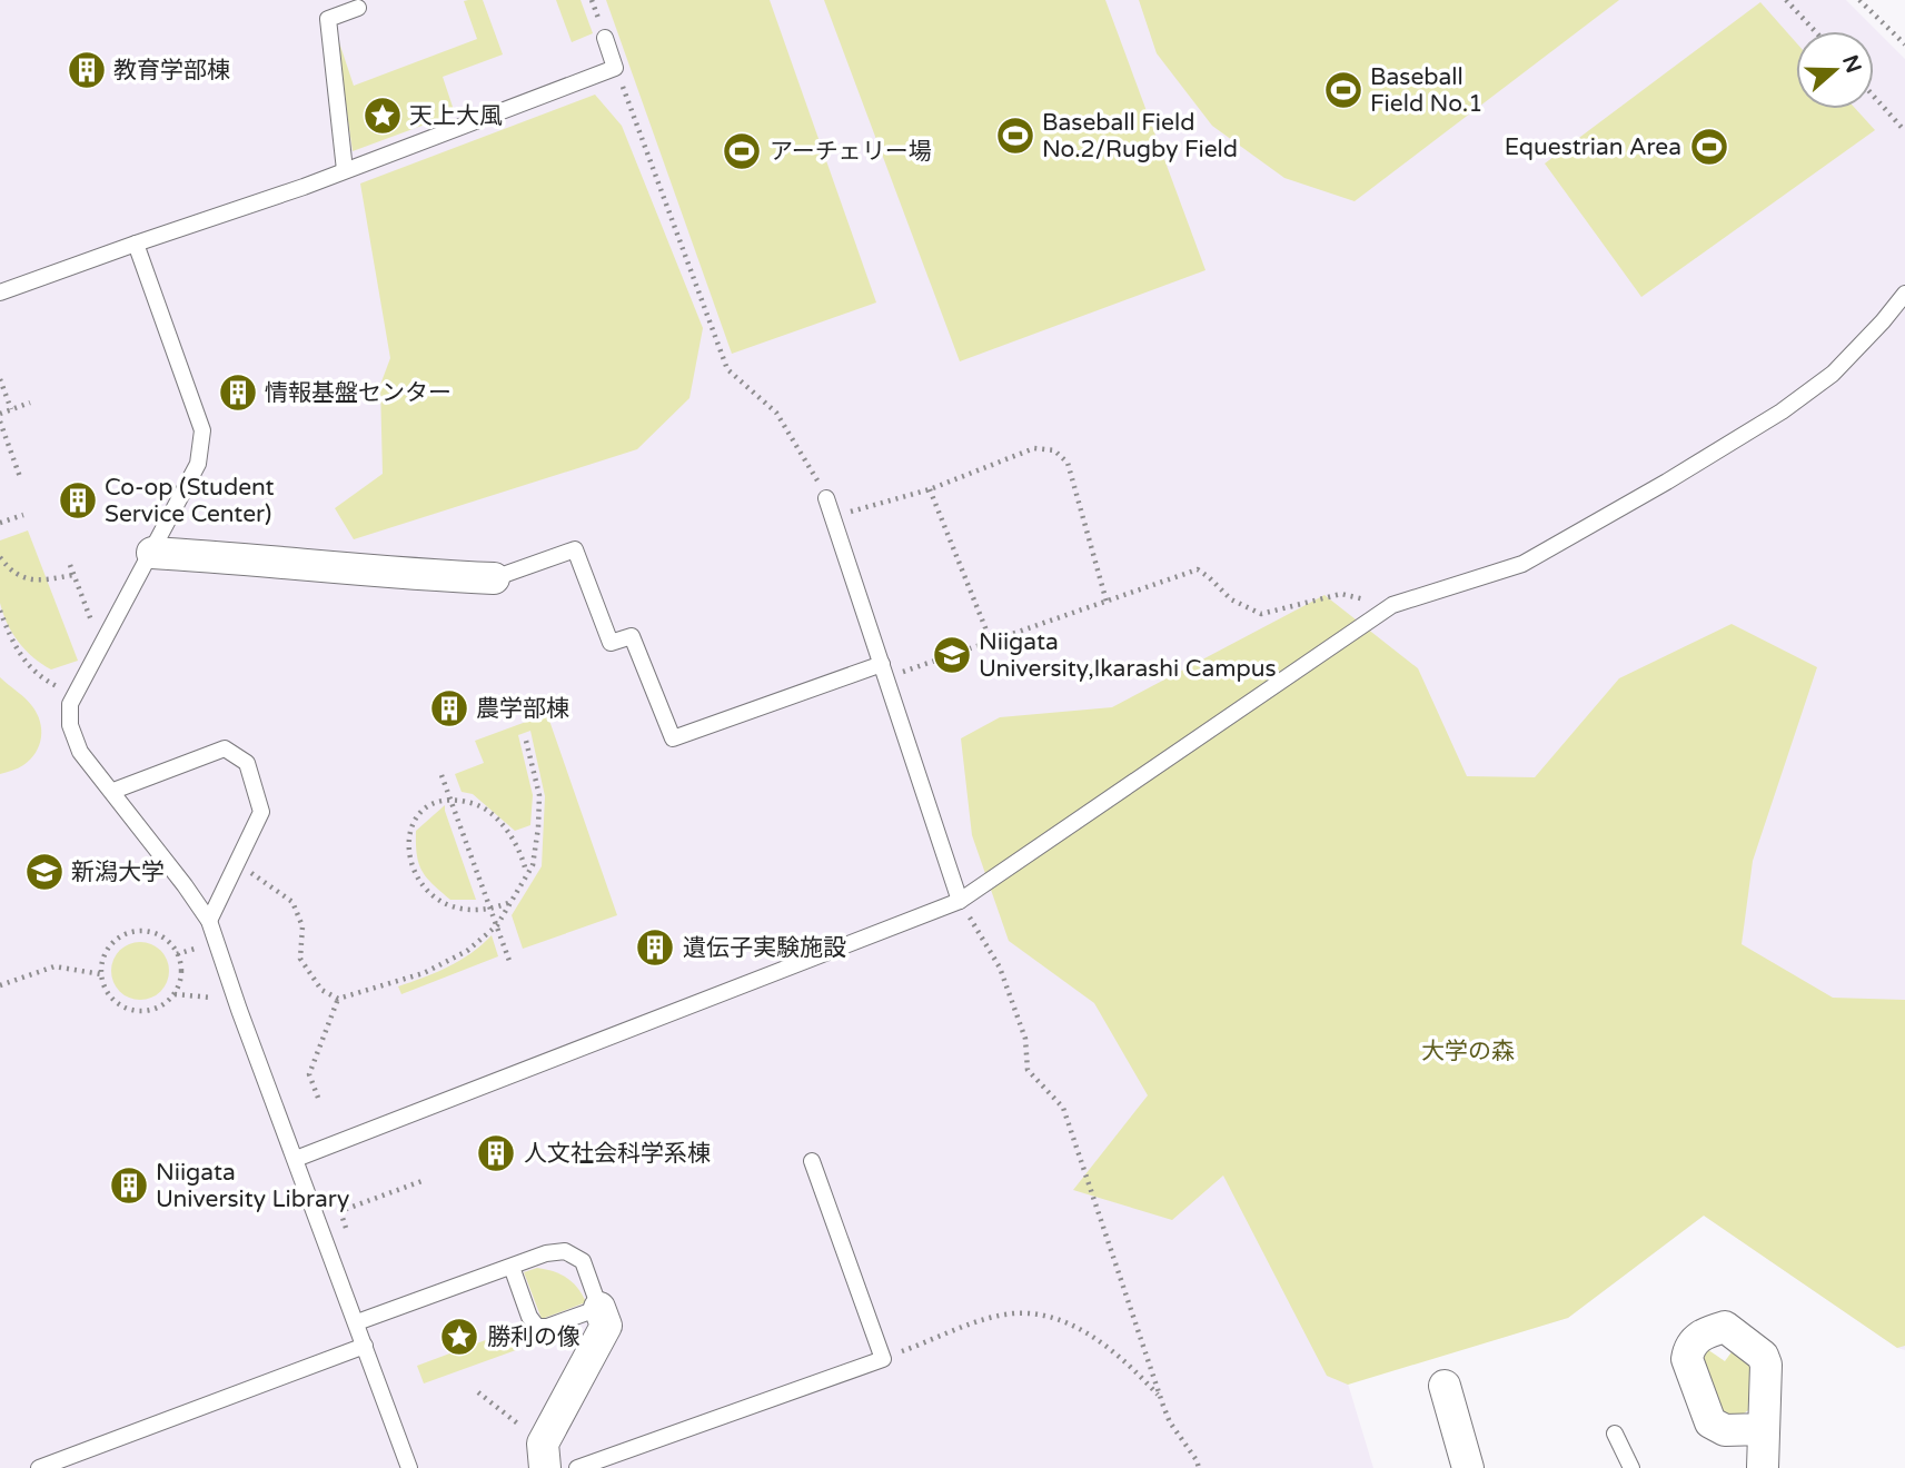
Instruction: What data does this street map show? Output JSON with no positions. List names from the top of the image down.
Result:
{
  "parks": ["大学の森"],
  "places": {
    "building": [
      "教育学部棟",
      "情報基盤センター",
      "Co-op (Student Service Center)",
      "農学部棟",
      "遺伝子実験施設",
      "人文社会科学系棟",
      "Niigata University Library"
    ],
    "sports": [
      "Baseball Field No.1",
      "Baseball Field No.2/Rugby Field",
      "Equestrian Area",
      "アーチェリー場"
    ],
    "place": ["天上大風", "勝利の像"],
    "school or university": ["Niigata University,Ikarashi Campus", "新潟大学"]
  },
  "north": "right"
}
